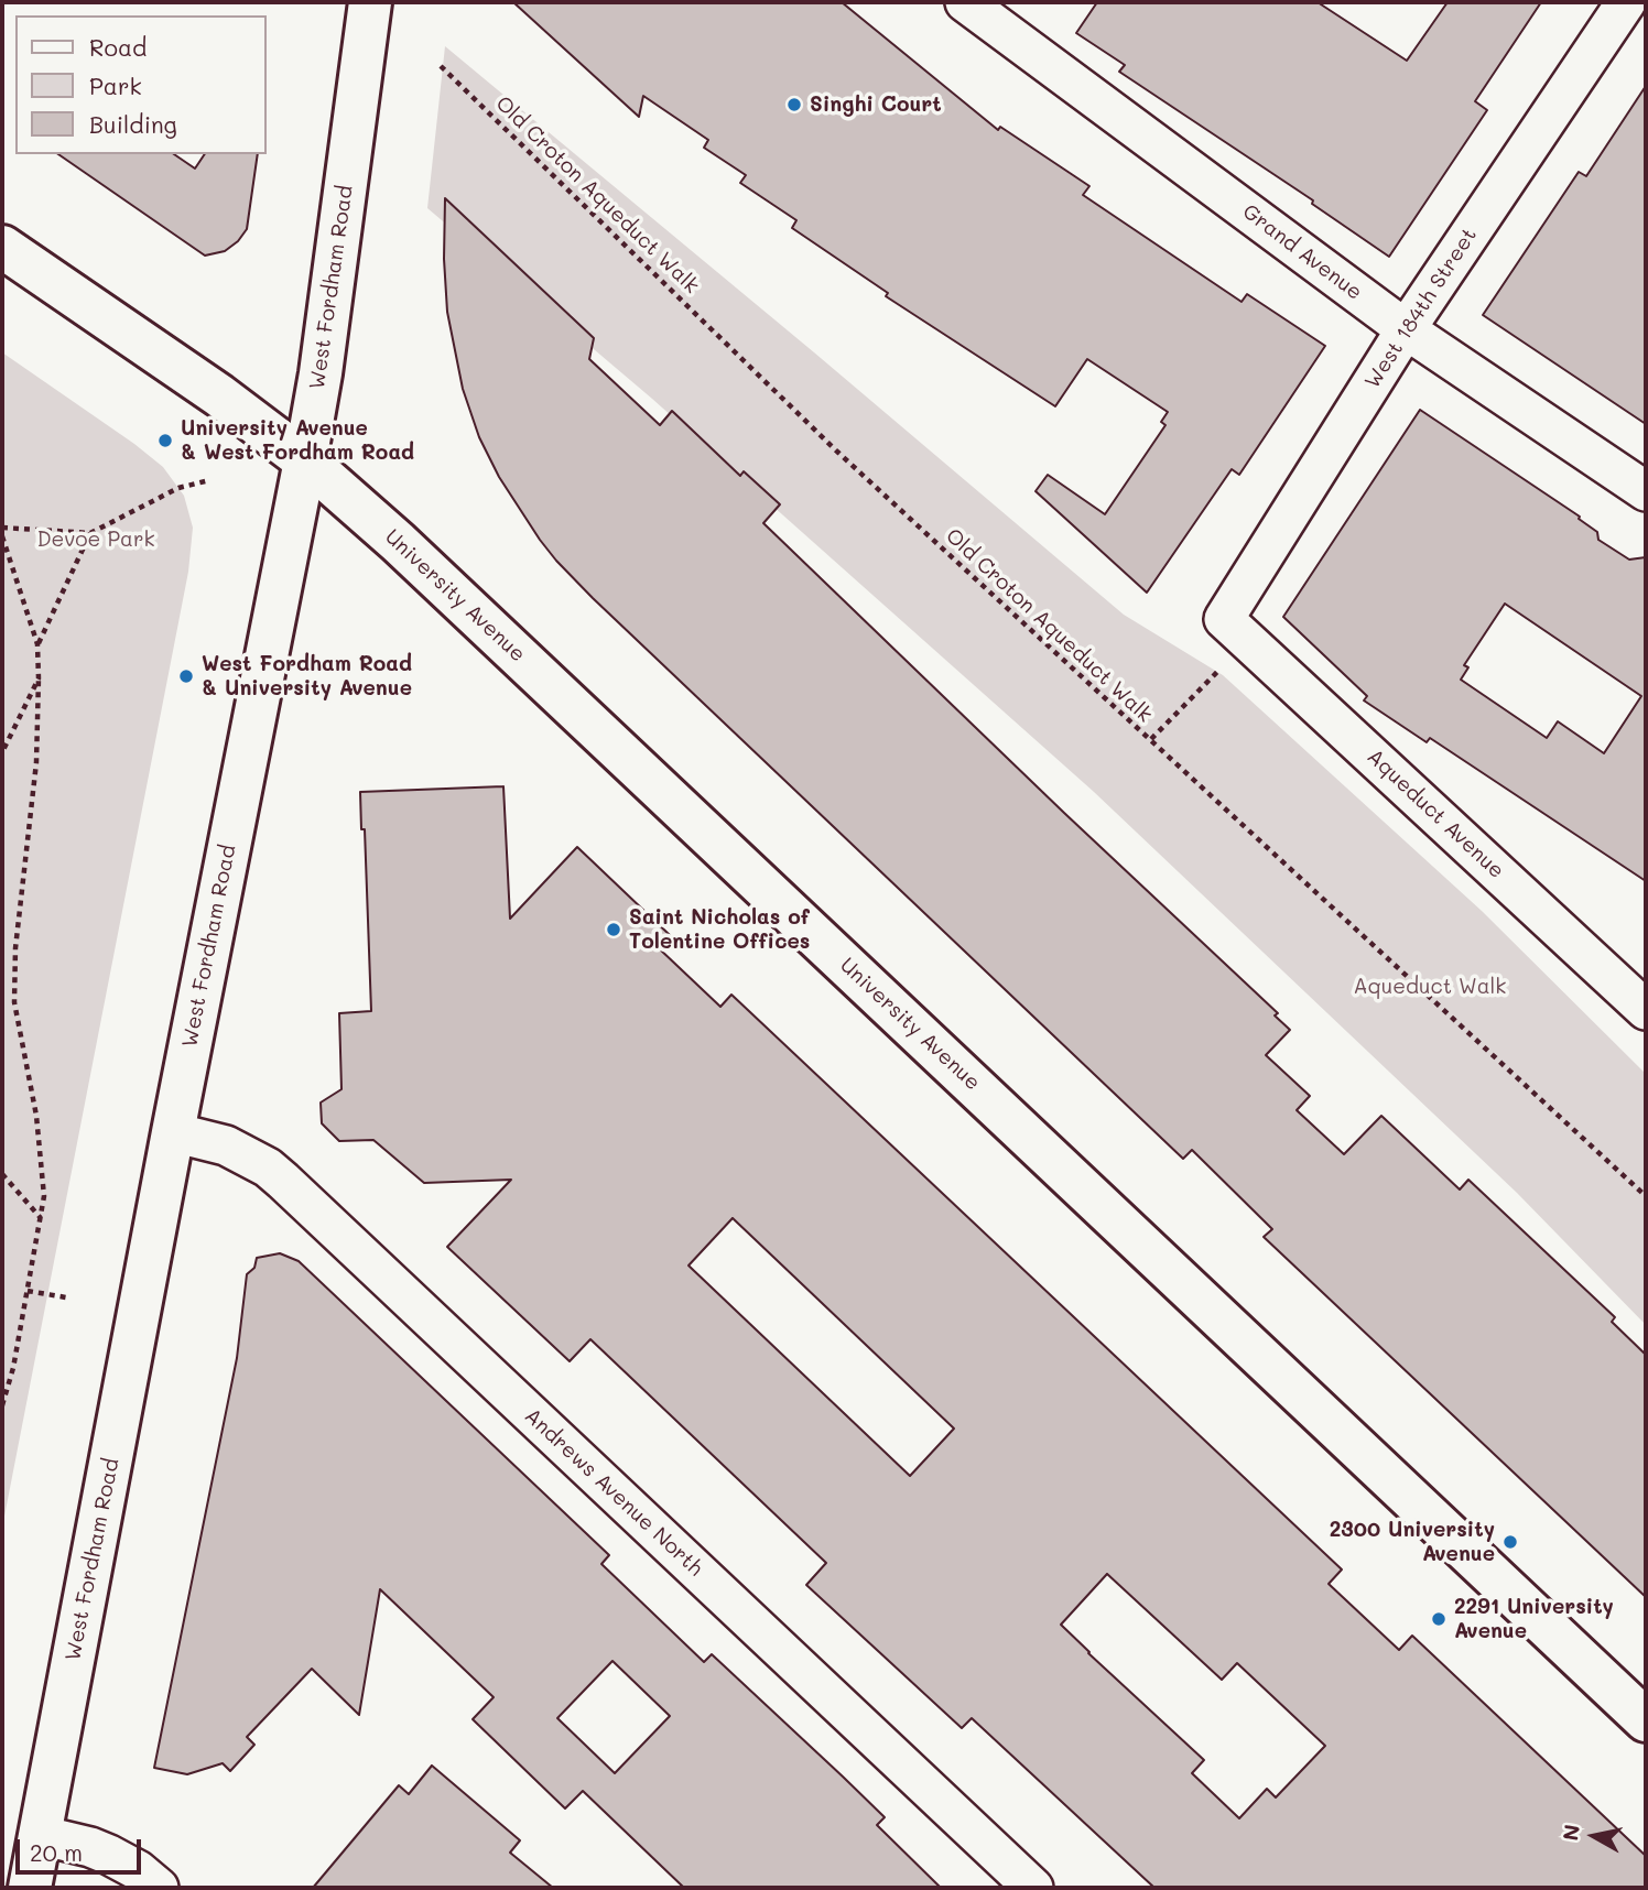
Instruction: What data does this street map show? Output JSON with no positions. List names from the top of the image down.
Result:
{
  "streets": {
    "street": [
      "Grand Avenue",
      "West Fordham Road",
      "West 184th Street",
      "University Avenue",
      "Aqueduct Avenue",
      "Andrews Avenue North"
    ],
    "path": ["Old Croton Aqueduct Walk"]
  },
  "crossings": [
    ["Grand Avenue", "West 184th Street"],
    ["West Fordham Road", "University Avenue"],
    ["West Fordham Road", "Andrews Avenue North"],
    ["West 184th Street", "Aqueduct Avenue"]
  ],
  "parks": ["Devoe Park", "Aqueduct Walk"],
  "places": [
    "Singhi Court",
    "University Avenue & West Fordham Road",
    "West Fordham Road & University Avenue",
    "Saint Nicholas of Tolentine Offices",
    "2300 University Avenue",
    "2291 University Avenue"
  ],
  "legend": ["Road", "Park", "Building"],
  "scale_bar": "20 m",
  "north": "left"
}
